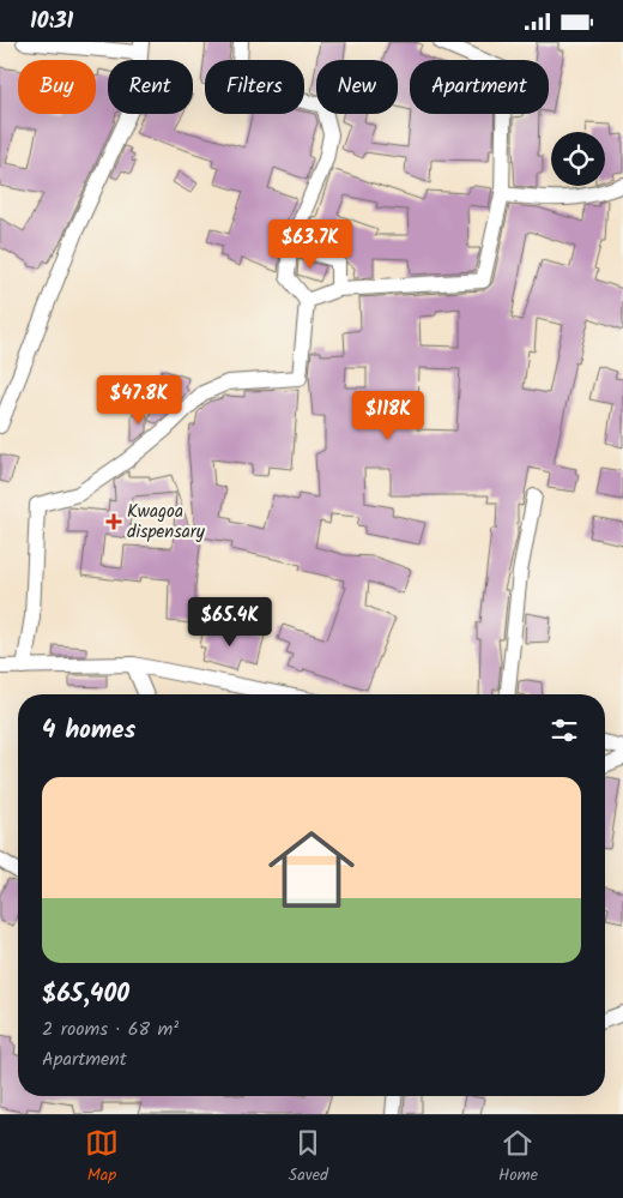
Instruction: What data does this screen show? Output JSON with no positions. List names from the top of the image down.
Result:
{
  "places": {
    "health": ["Kwagoa dispensary"]
  },
  "page": {
    "status": "10:31",
    "chip": [
      "Buy",
      "Rent",
      "Filters",
      "New",
      "Apartment"
    ],
    "price": [
      "$63.7K",
      "$47.8K",
      "$118K",
      "$65.4K"
    ],
    "heading": "4 homes",
    "list": [
      {
        "name": "$65,400",
        "note": "2 rooms · 68 m² · Apartment"
      }
    ],
    "tabs": ["Map", "Saved", "Home"]
  }
}
